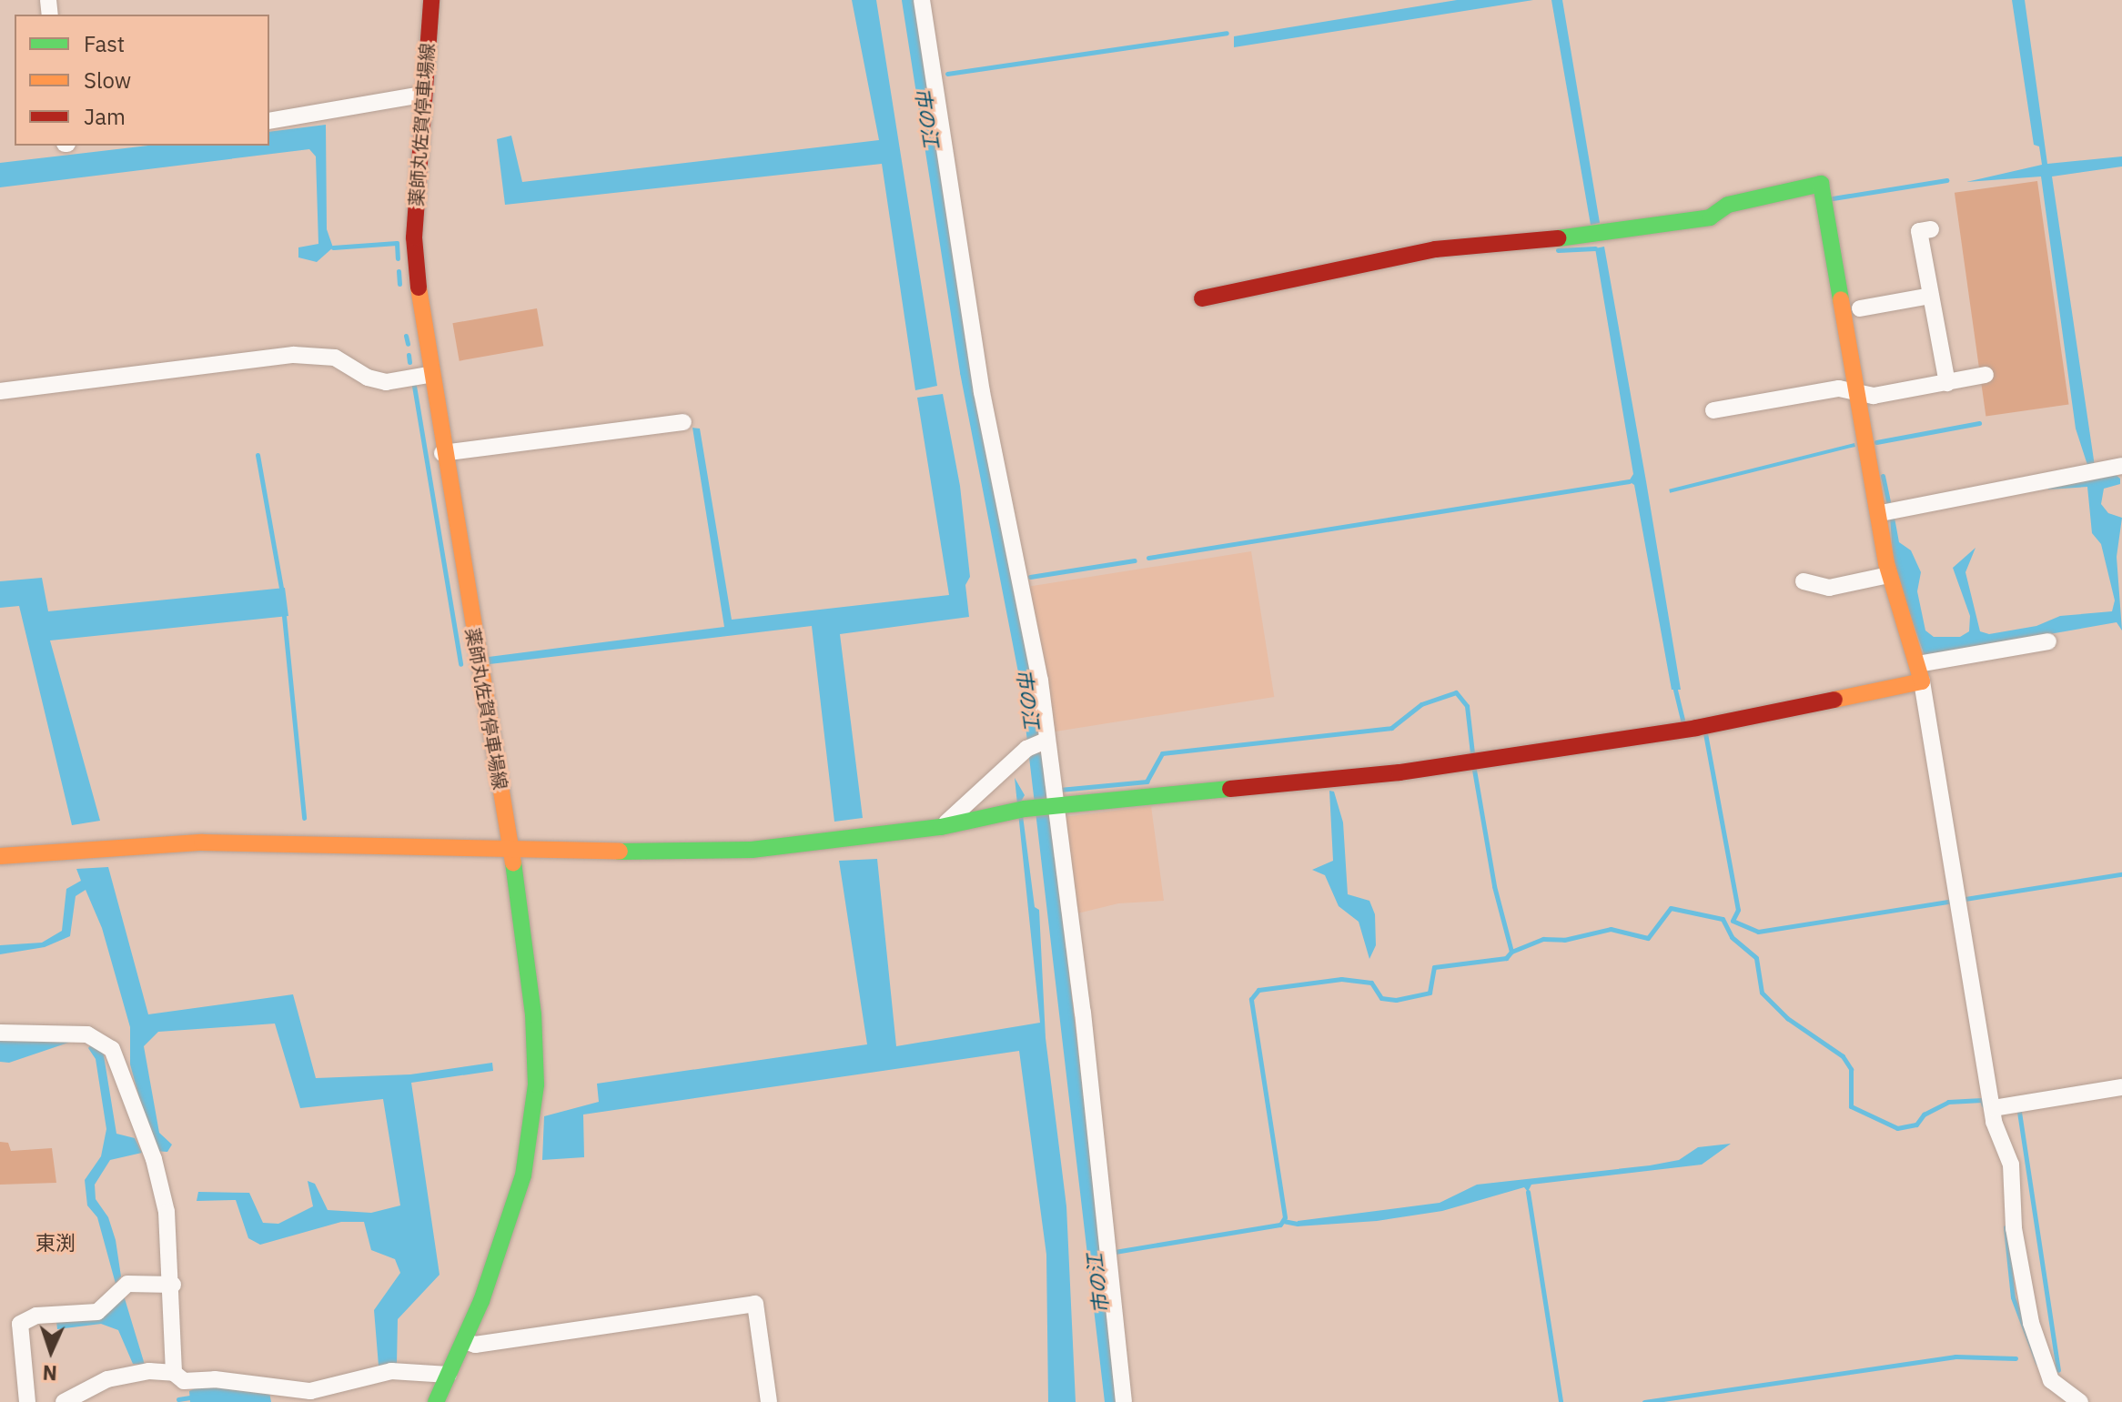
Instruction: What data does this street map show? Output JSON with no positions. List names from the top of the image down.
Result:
{
  "streets": {
    "street": ["薬師丸佐賀停車場線"]
  },
  "districts": ["東渕"],
  "water": ["市の江"],
  "legend": ["Fast", "Slow", "Jam"],
  "north": "bottom"
}
